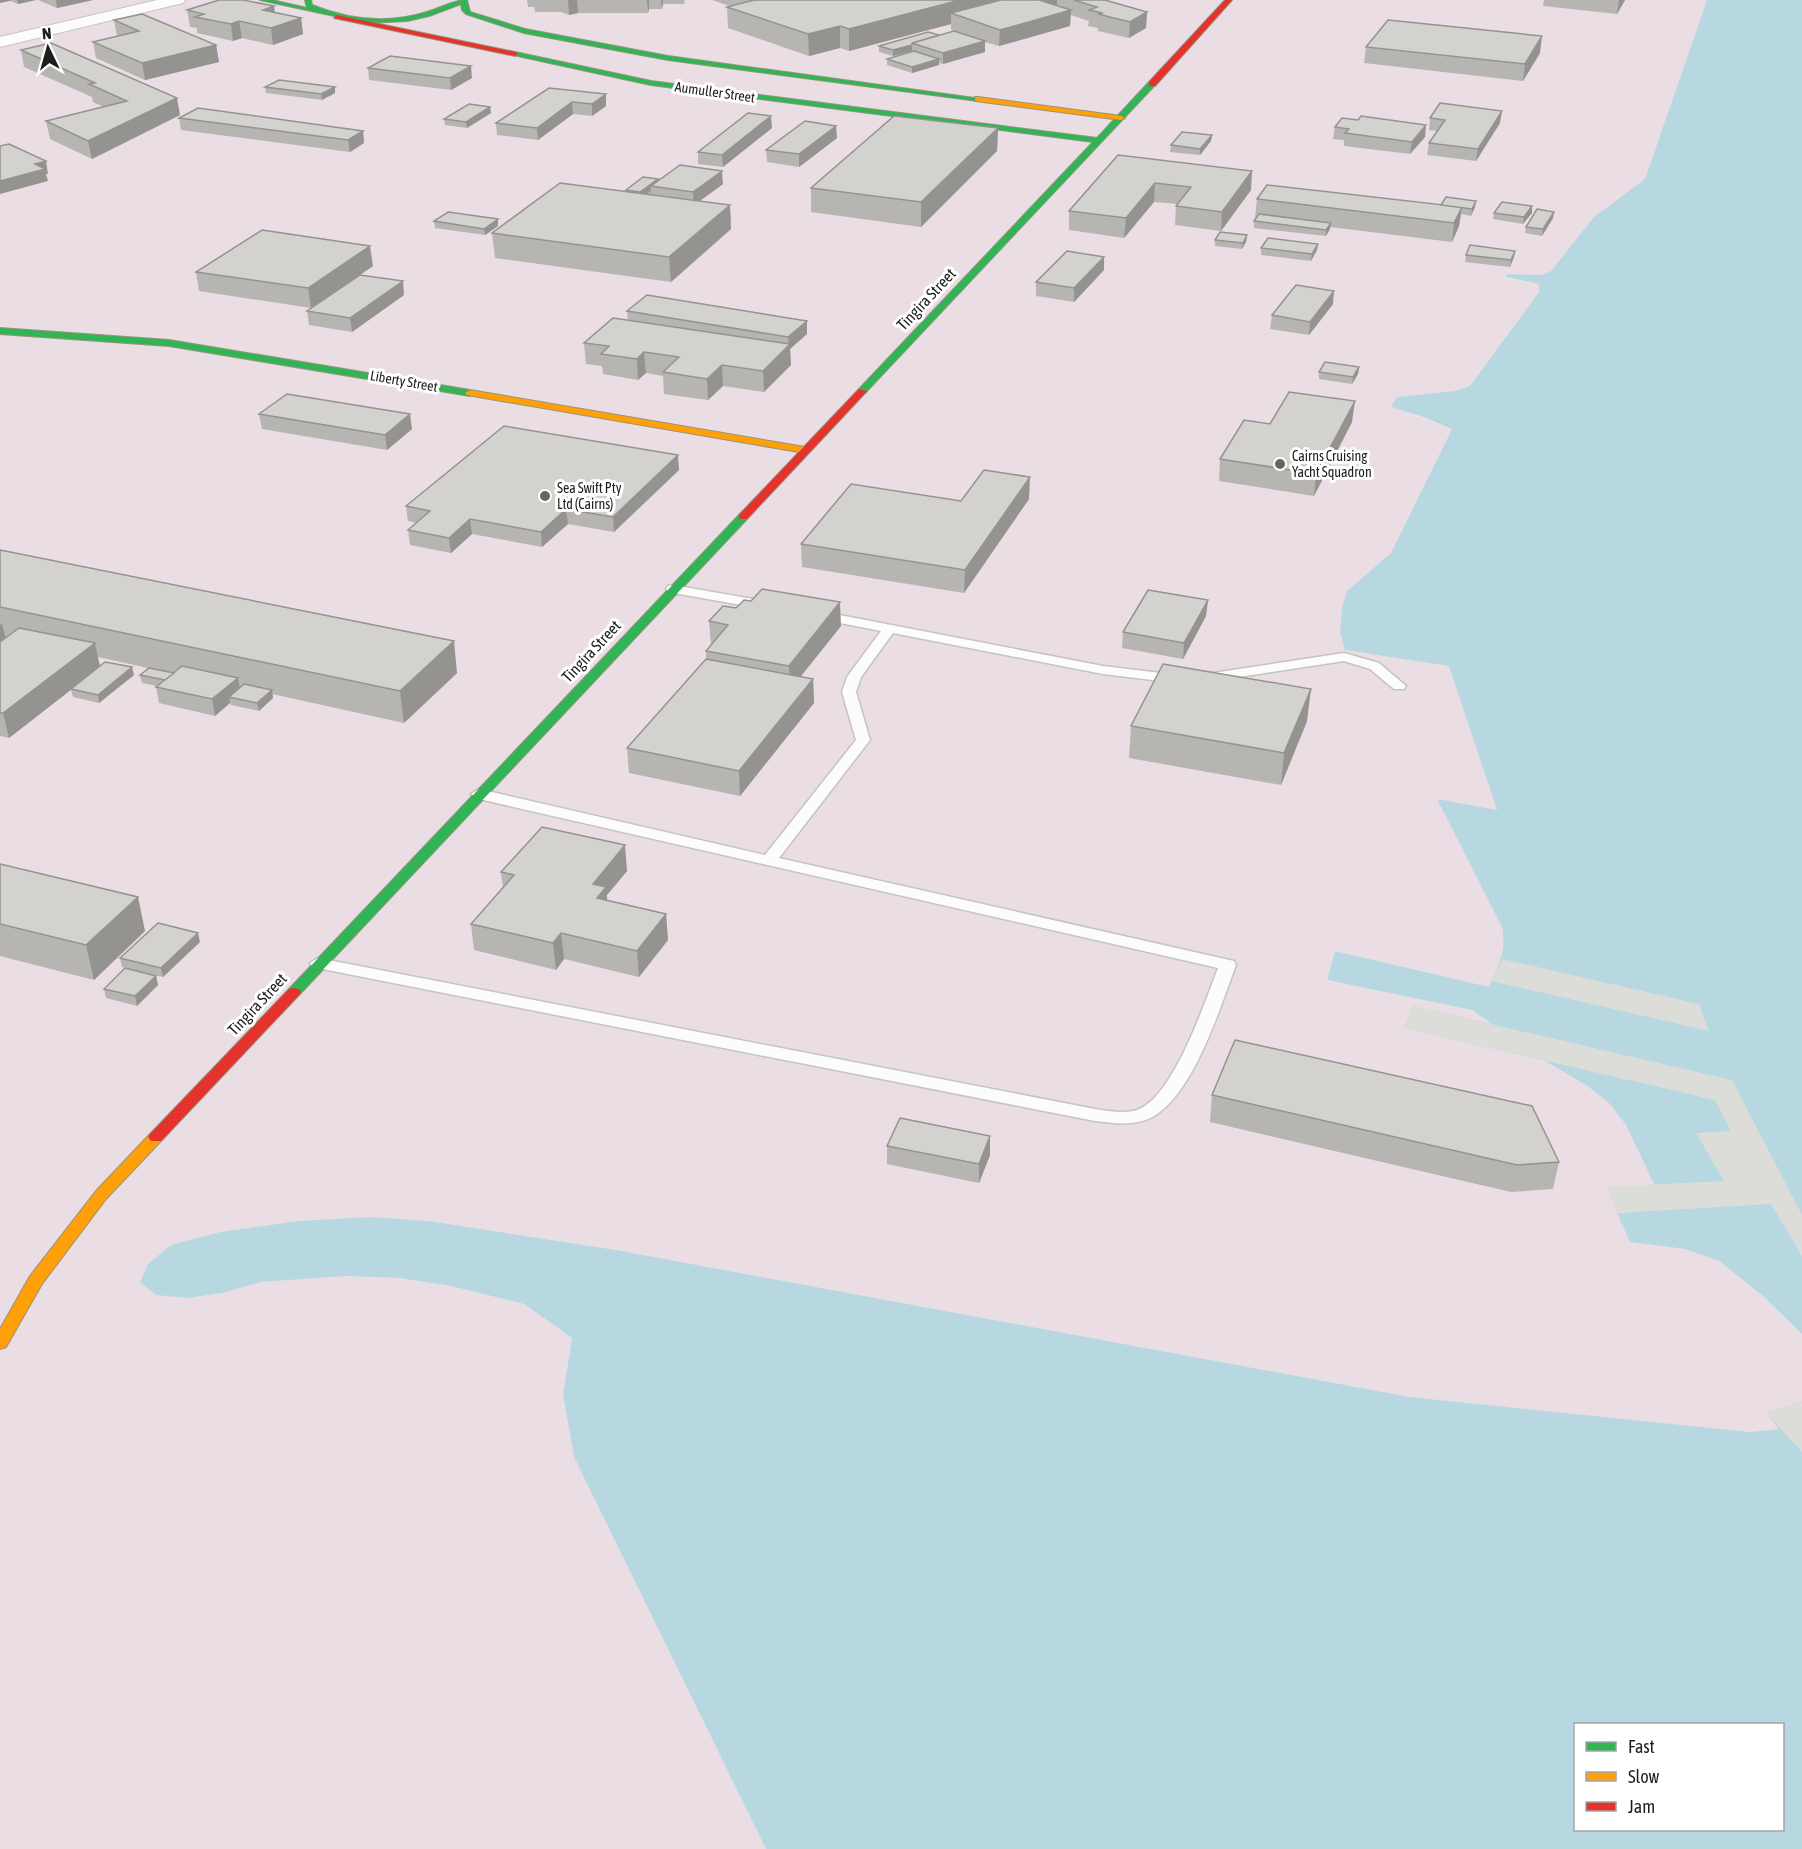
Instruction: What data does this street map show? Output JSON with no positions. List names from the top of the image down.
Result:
{
  "streets": {
    "street": ["Aumuller Street", "Tingira Street", "Liberty Street"]
  },
  "crossings": [
    ["Aumuller Street", "Tingira Street"],
    ["Tingira Street", "Liberty Street"]
  ],
  "places": ["Cairns Cruising Yacht Squadron", "Sea Swift Pty Ltd (Cairns)"],
  "legend": ["Fast", "Slow", "Jam"],
  "north": "top"
}
